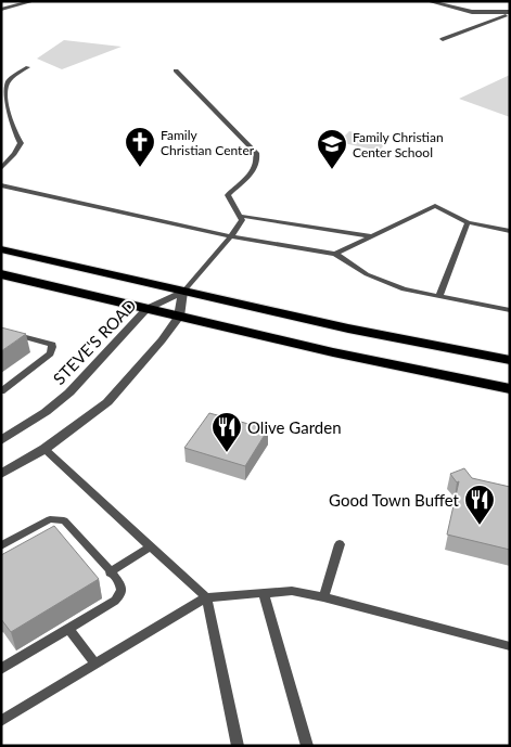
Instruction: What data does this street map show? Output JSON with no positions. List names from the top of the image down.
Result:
{
  "streets": {
    "street": ["STEVE'S ROAD"]
  },
  "places": {
    "church": ["Family Christian Center"],
    "school or university": ["Family Christian Center School"],
    "restaurant": ["Olive Garden", "Good Town Buffet"]
  }
}
